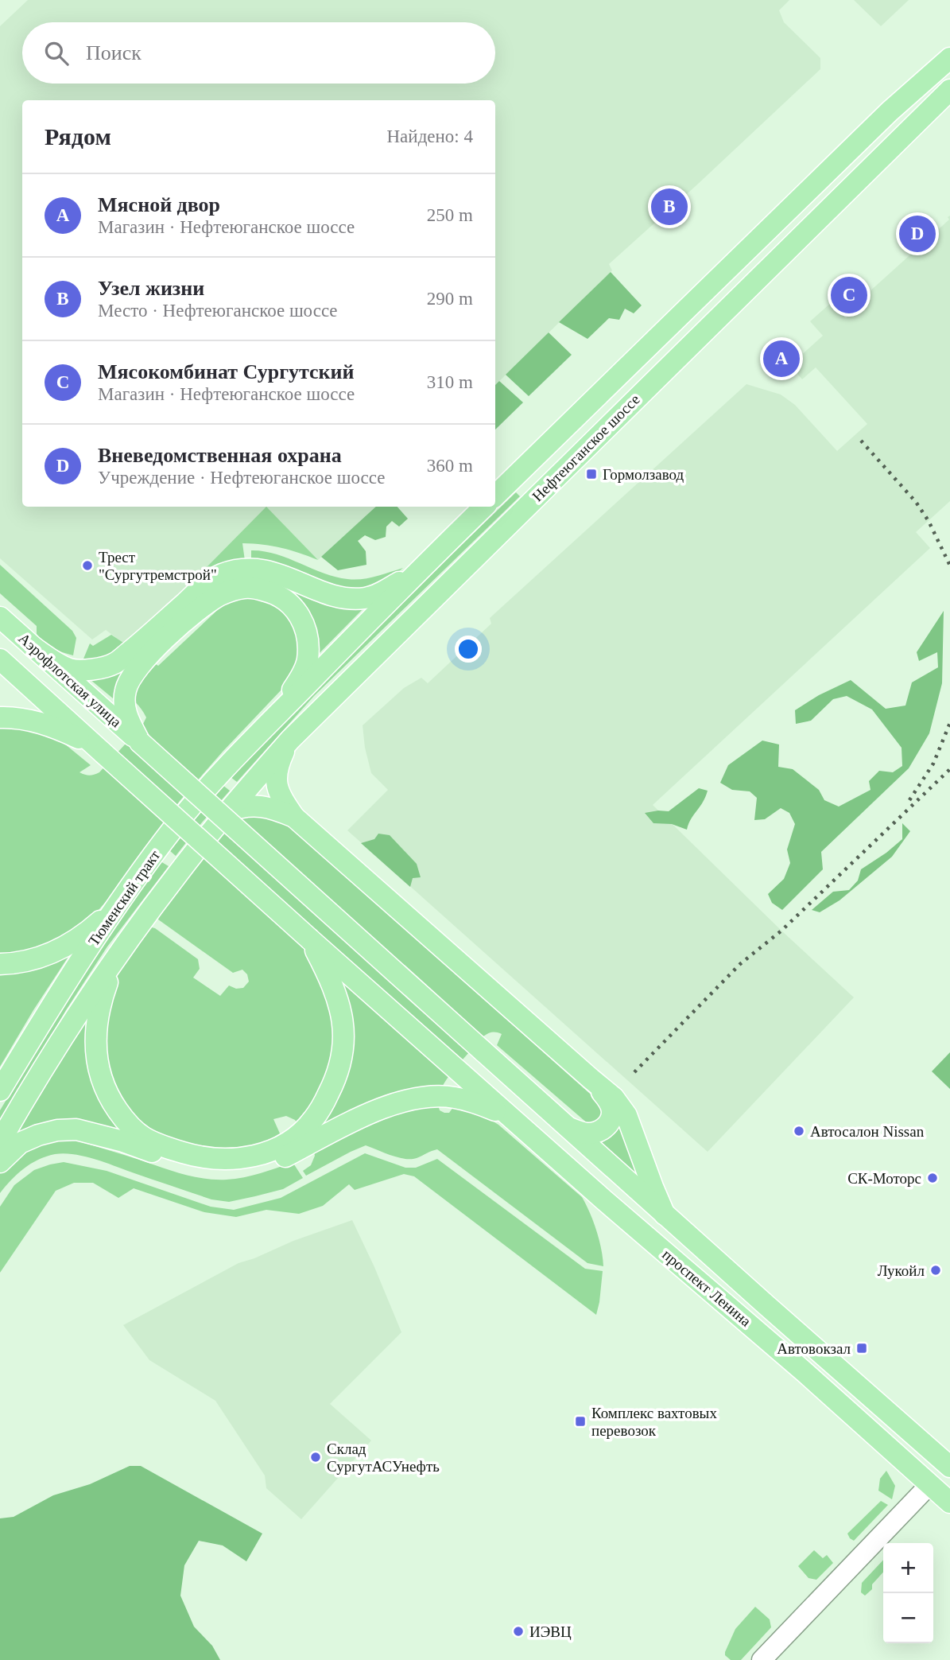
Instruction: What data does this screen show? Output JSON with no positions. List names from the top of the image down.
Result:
{
  "streets": {
    "main road": [
      "Нефтеюганское шоссе",
      "Аэрофлотская улица",
      "Тюменский тракт",
      "проспект Ленина"
    ]
  },
  "crossings": [
    ["Нефтеюганское шоссе", "Тюменский тракт"],
    ["Аэрофлотская улица", "проспект Ленина"]
  ],
  "places": {
    "transit": ["Гормолзавод", "Автовокзал", "Комплекс вахтовых перевозок"],
    "other": [
      "Трест \"Сургутремстрой\"",
      "Автосалон Nissan",
      "СК-Моторс",
      "Лукойл",
      "Склад СургутАСУнефть",
      "ИЭВЦ"
    ]
  },
  "page": {
    "search": "Поиск",
    "heading": ["Рядом", "Найдено: 4"],
    "list": [
      {
        "mark": "A",
        "name": "Мясной двор",
        "note": "Магазин · Нефтеюганское шоссе",
        "value": "250 m"
      },
      {
        "mark": "B",
        "name": "Узел жизни",
        "note": "Место · Нефтеюганское шоссе",
        "value": "290 m"
      },
      {
        "mark": "C",
        "name": "Мясокомбинат Сургутский",
        "note": "Магазин · Нефтеюганское шоссе",
        "value": "310 m"
      },
      {
        "mark": "D",
        "name": "Вневедомственная охрана",
        "note": "Учреждение · Нефтеюганское шоссе",
        "value": "360 m"
      }
    ],
    "pins": [
      "B",
      "D",
      "C",
      "A"
    ],
    "map_buttons": ["+", "−"]
  }
}
